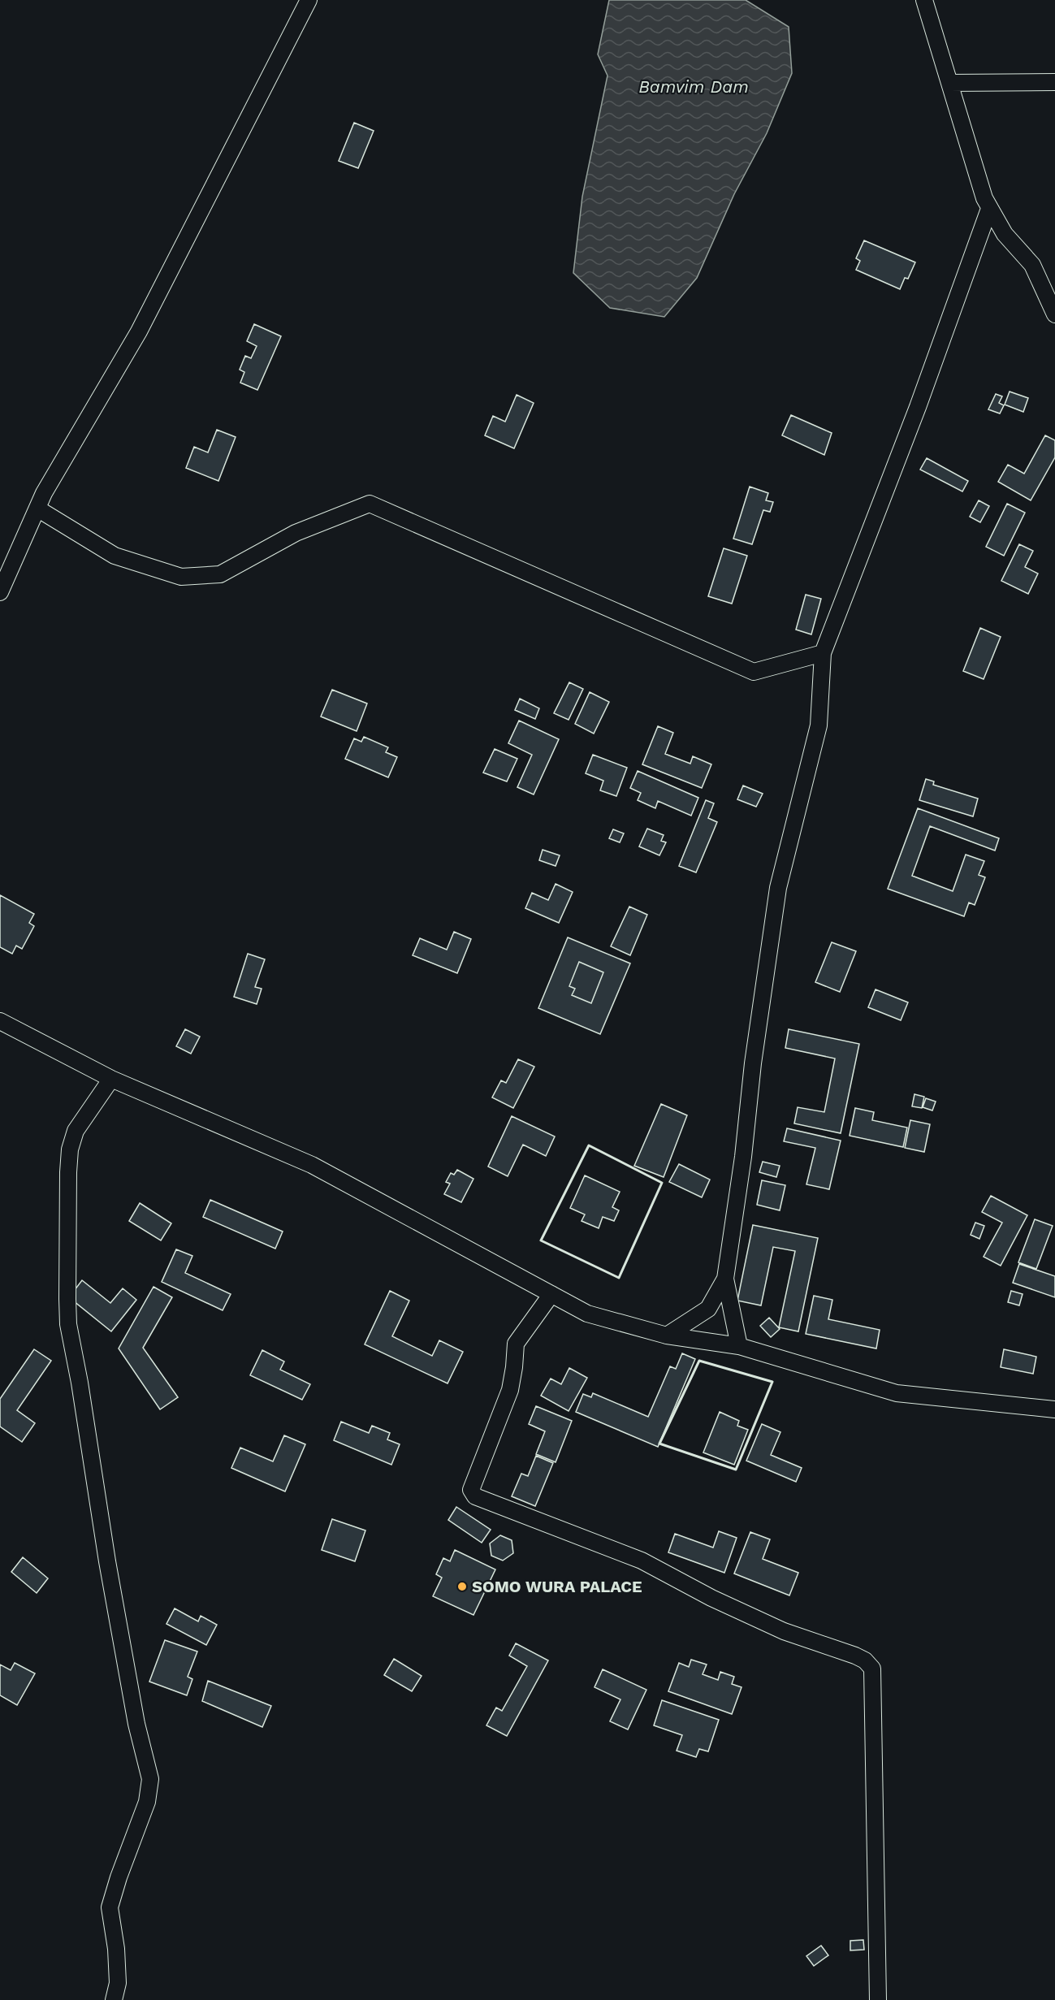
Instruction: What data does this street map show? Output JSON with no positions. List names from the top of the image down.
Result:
{
  "water": ["Bamvim Dam"],
  "places": ["SOMO WURA PALACE"]
}
